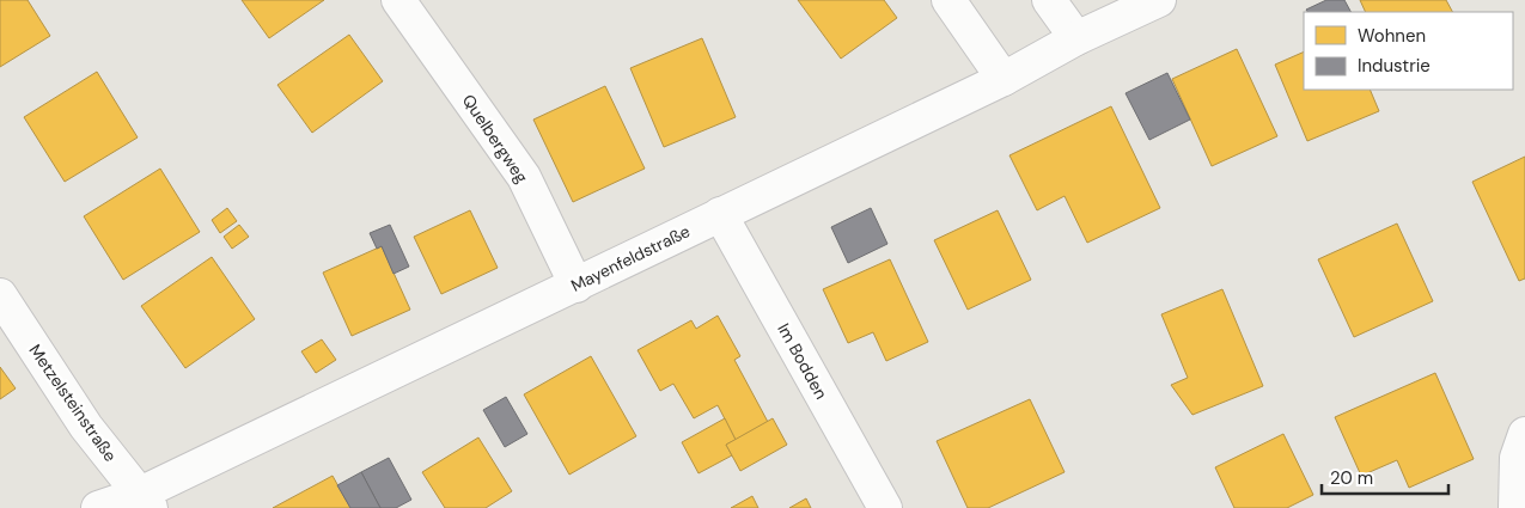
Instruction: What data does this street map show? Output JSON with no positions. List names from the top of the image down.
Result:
{
  "streets": {
    "street": [
      "Quelbergweg",
      "Mayenfeldstraße",
      "Im Bodden",
      "Metzelsteinstraße"
    ]
  },
  "crossings": [
    ["Quelbergweg", "Mayenfeldstraße"],
    ["Mayenfeldstraße", "Im Bodden"],
    ["Mayenfeldstraße", "Metzelsteinstraße"]
  ],
  "legend": ["Wohnen", "Industrie"],
  "scale_bar": "20 m"
}
